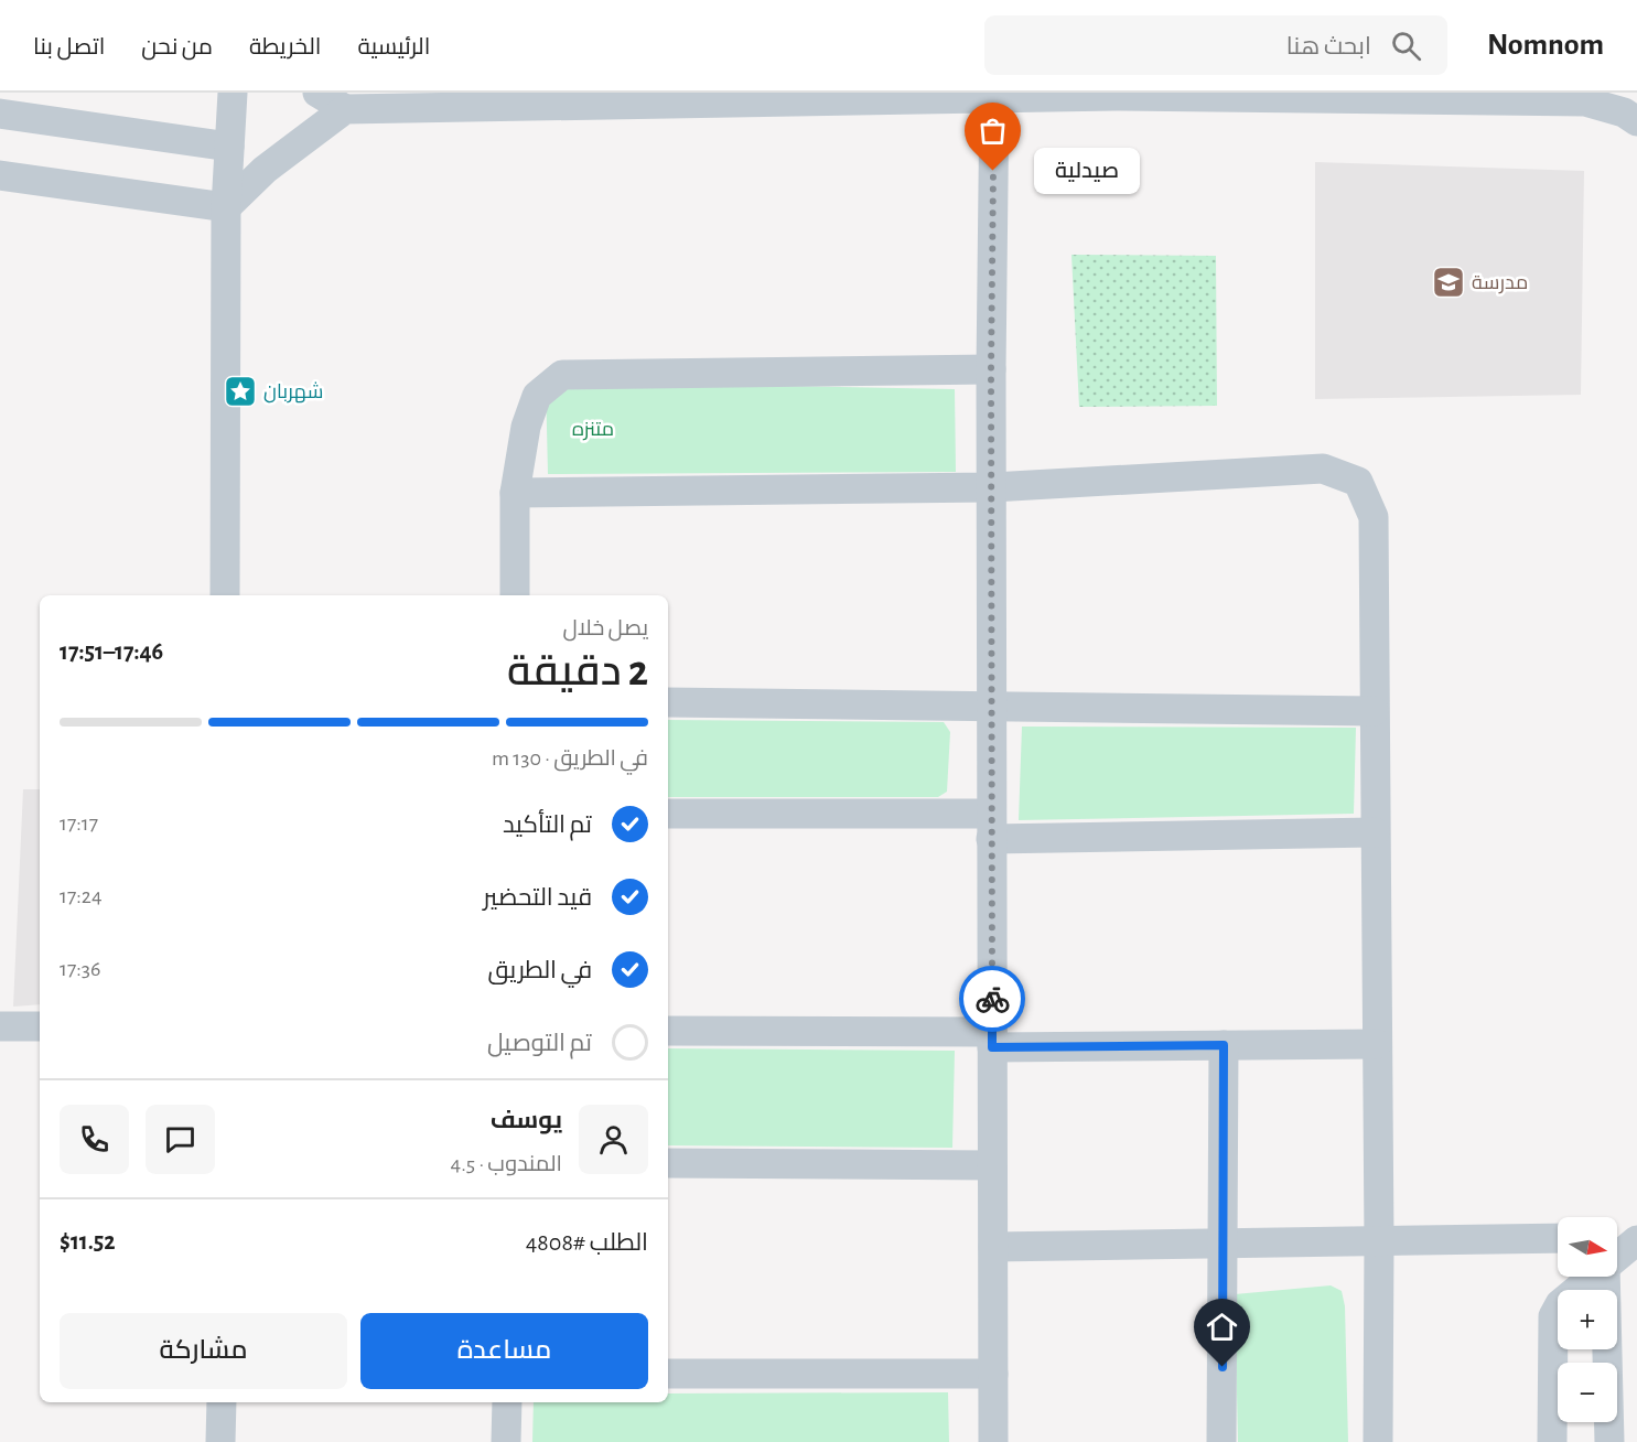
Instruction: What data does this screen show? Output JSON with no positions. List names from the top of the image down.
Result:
{
  "parks": ["متنزه"],
  "places": {
    "other": ["صيدلية"],
    "school or university": ["مدرسة"],
    "place": ["شهربان"]
  },
  "north": "right",
  "page": {
    "header": "Nomnom",
    "search": "ابحث هنا",
    "nav": [
      "الرئيسية",
      "الخريطة",
      "من نحن",
      "اتصل بنا"
    ],
    "bubble": "صيدلية",
    "heading": ["2 دقيقة", "يصل خلال", "17:46–17:51"],
    "panel": [
      "يوسف",
      "المندوب · 4.5",
      "الطلب #4808",
      "$11.52"
    ],
    "bar": "في الطريق · 130 m",
    "list": [
      ["تم التأكيد", "17:17"],
      ["قيد التحضير", "17:24"],
      ["في الطريق", "17:36"],
      "تم التوصيل"
    ],
    "map_buttons": ["+", "−"],
    "buttons": ["مساعدة", "مشاركة"]
  }
}
